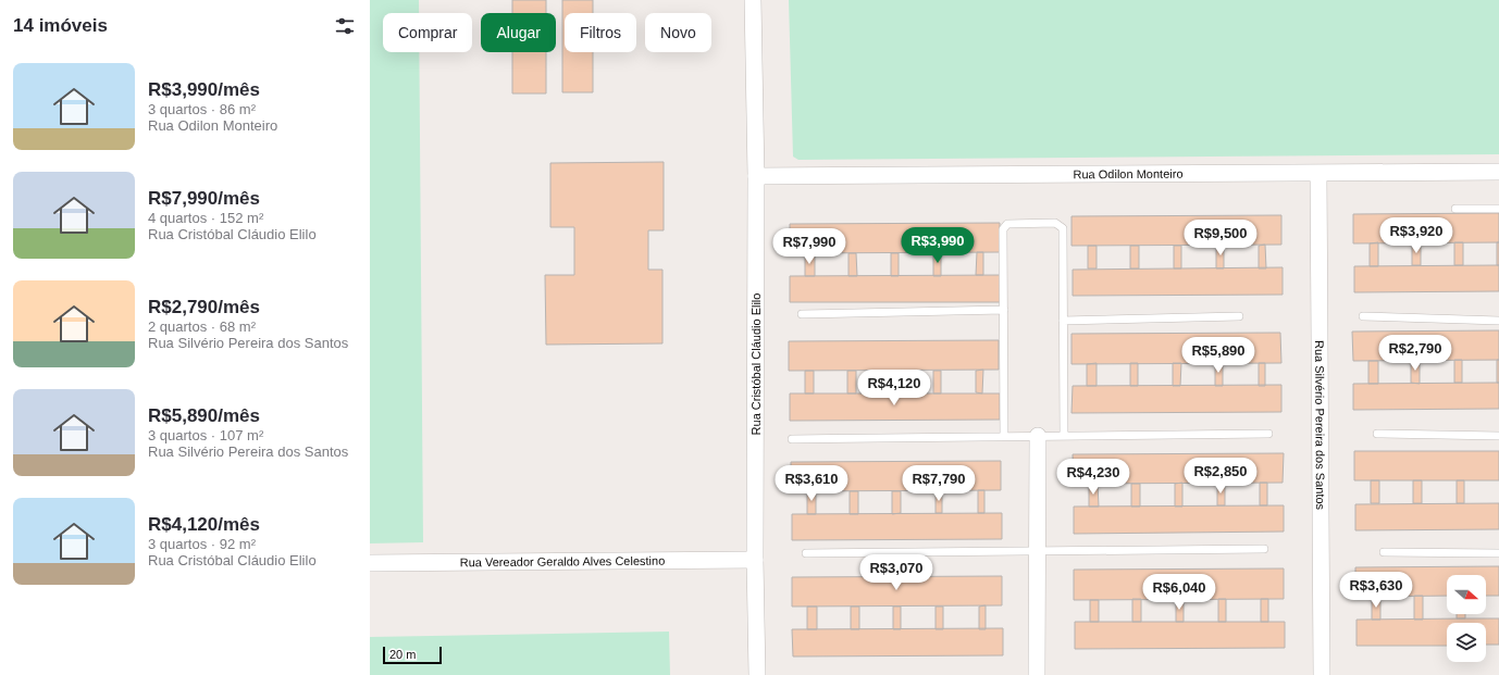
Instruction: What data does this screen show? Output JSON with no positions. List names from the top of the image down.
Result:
{
  "streets": {
    "street": [
      "Rua Odilon Monteiro",
      "Rua Cristóbal Cláudio Elilo",
      "Rua Silvério Pereira dos Santos",
      "Rua Vereador Geraldo Alves Celestino"
    ]
  },
  "crossings": [
    ["Rua Odilon Monteiro", "Rua Cristóbal Cláudio Elilo"],
    ["Rua Odilon Monteiro", "Rua Silvério Pereira dos Santos"],
    ["Rua Cristóbal Cláudio Elilo", "Rua Vereador Geraldo Alves Celestino"]
  ],
  "scale_bar": "20 m",
  "north": "right",
  "page": {
    "heading": "14 imóveis",
    "chip": [
      "Comprar",
      "Alugar",
      "Filtros",
      "Novo"
    ],
    "list": [
      {
        "name": "R$3,990/mês",
        "note": "3 quartos · 86 m² · Rua Odilon Monteiro"
      },
      {
        "name": "R$7,990/mês",
        "note": "4 quartos · 152 m² · Rua Cristóbal Cláudio Elilo"
      },
      {
        "name": "R$2,790/mês",
        "note": "2 quartos · 68 m² · Rua Silvério Pereira dos Santos"
      },
      {
        "name": "R$5,890/mês",
        "note": "3 quartos · 107 m² · Rua Silvério Pereira dos Santos"
      },
      {
        "name": "R$4,120/mês",
        "note": "3 quartos · 92 m² · Rua Cristóbal Cláudio Elilo"
      }
    ],
    "price": [
      "R$3,920",
      "R$9,500",
      "R$3,990",
      "R$7,990",
      "R$2,790",
      "R$5,890",
      "R$4,120",
      "R$2,850",
      "R$4,230",
      "R$3,610",
      "R$7,790",
      "R$3,070",
      "R$3,630",
      "R$6,040"
    ],
    "scale": "20 m"
  }
}
